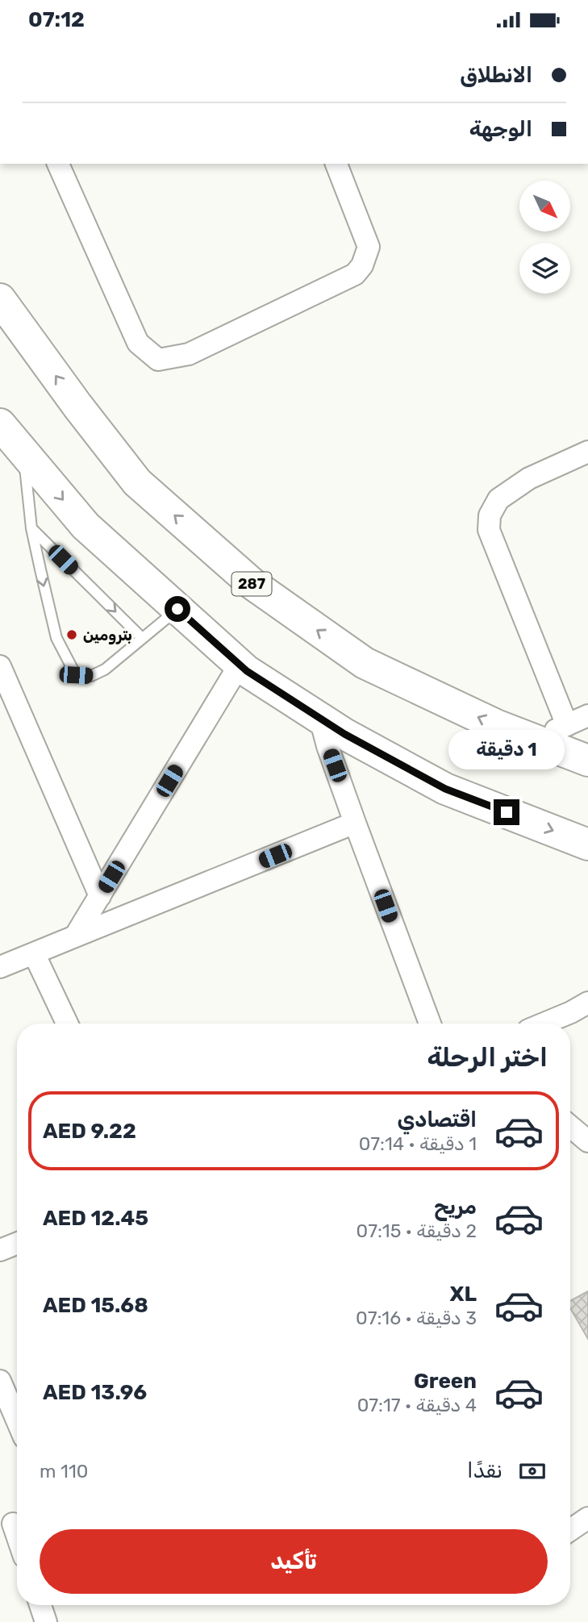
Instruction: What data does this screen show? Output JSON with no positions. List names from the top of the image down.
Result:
{
  "streets": {
    "main road": ["287"]
  },
  "places": ["بترومين"],
  "north": "bottom right",
  "page": {
    "status": "07:12",
    "banner": ["الانطلاق", "الوجهة"],
    "bubble": "1 دقيقة",
    "heading": "اختر الرحلة",
    "list": [
      {
        "name": "اقتصادي",
        "note": "1 دقيقة · 07:14",
        "value": "AED 9.22"
      },
      {
        "name": "مريح",
        "note": "2 دقيقة · 07:15",
        "value": "AED 12.45"
      },
      {
        "name": "XL",
        "note": "3 دقيقة · 07:16",
        "value": "AED 15.68"
      },
      {
        "name": "Green",
        "note": "4 دقيقة · 07:17",
        "value": "AED 13.96"
      }
    ],
    "pay": ["نقدًا", "110 m"],
    "buttons": "تأكيد"
  }
}
